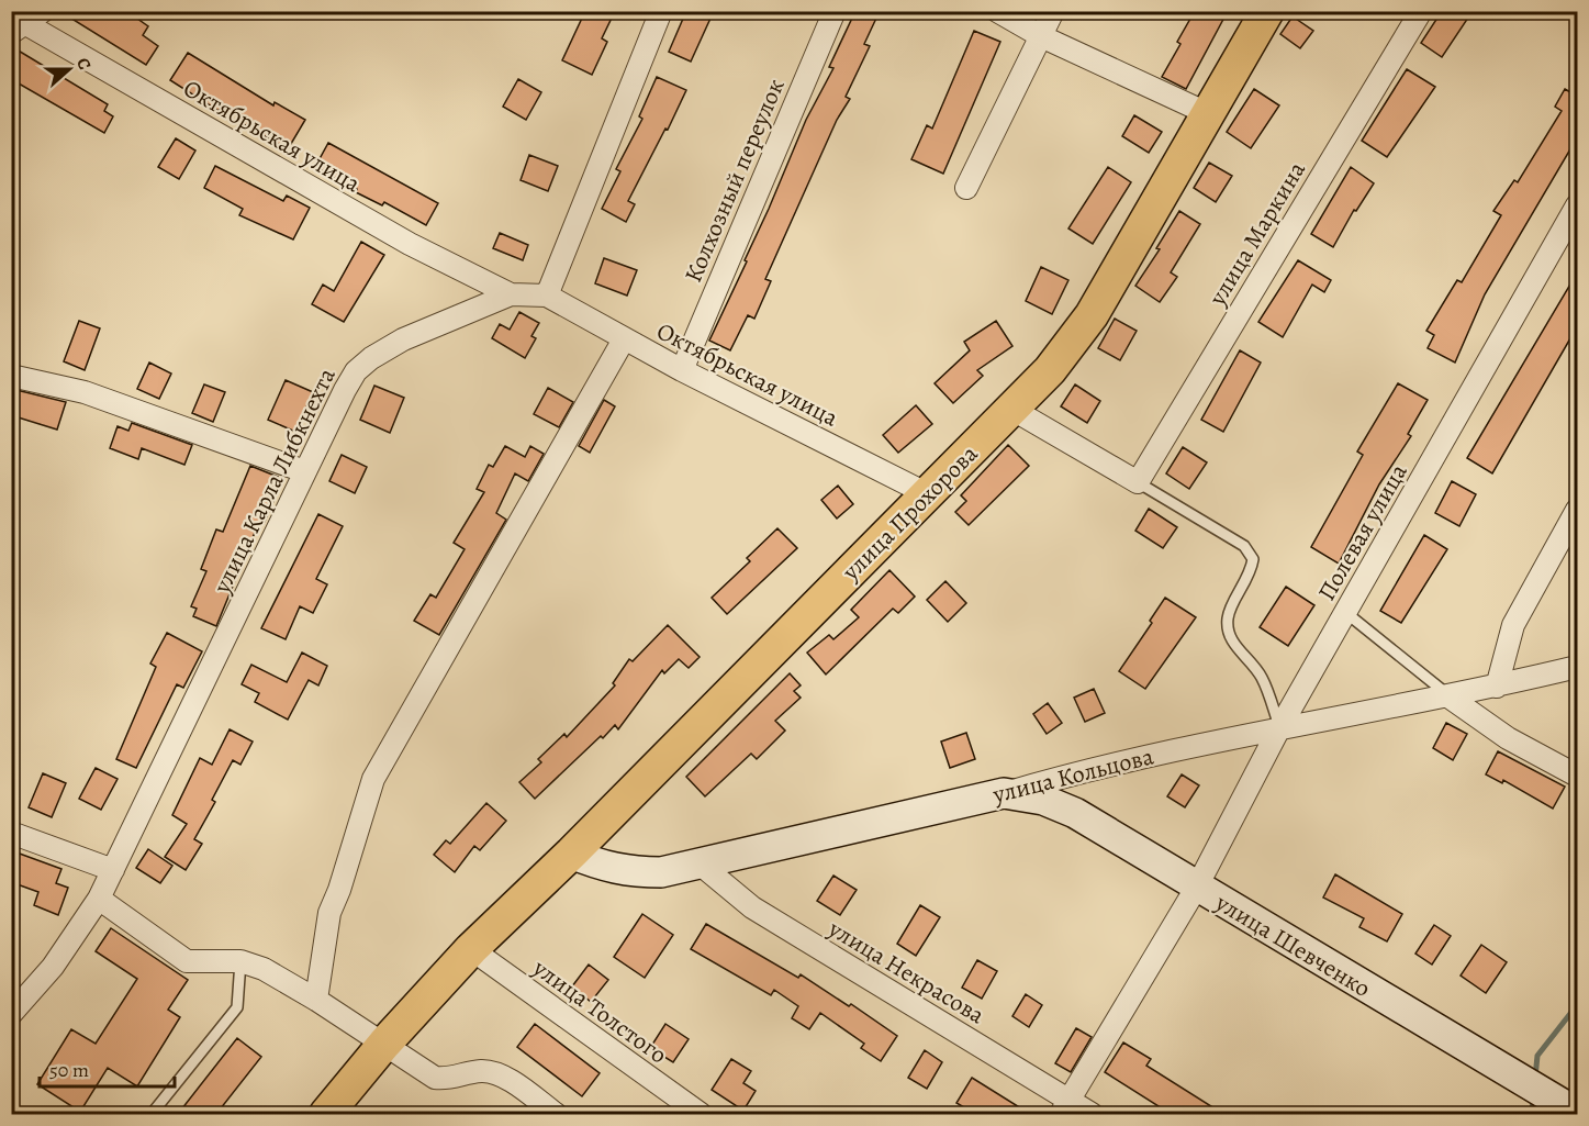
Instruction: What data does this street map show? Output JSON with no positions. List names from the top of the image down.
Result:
{
  "streets": {
    "main road": ["улица Прохорова", "улица Кольцова", "улица Шевченко"],
    "street": [
      "Октябрьская улица",
      "Колхозный переулок",
      "улица Маркина",
      "улица Карла Либкнехта",
      "Полевая улица",
      "улица Некрасова",
      "улица Толстого"
    ]
  },
  "crossings": [
    ["Октябрьская улица", "Колхозный переулок"],
    ["Октябрьская улица", "улица Карла Либкнехта"],
    ["Октябрьская улица", "улица Прохорова"],
    ["улица Прохорова", "улица Кольцова"],
    ["улица Прохорова", "улица Толстого"],
    ["Полевая улица", "улица Кольцова"],
    ["Полевая улица", "улица Шевченко"],
    ["Полевая улица", "улица Некрасова"],
    ["улица Кольцова", "улица Шевченко"],
    ["улица Кольцова", "улица Некрасова"]
  ],
  "scale_bar": "50 m",
  "north": "right"
}
